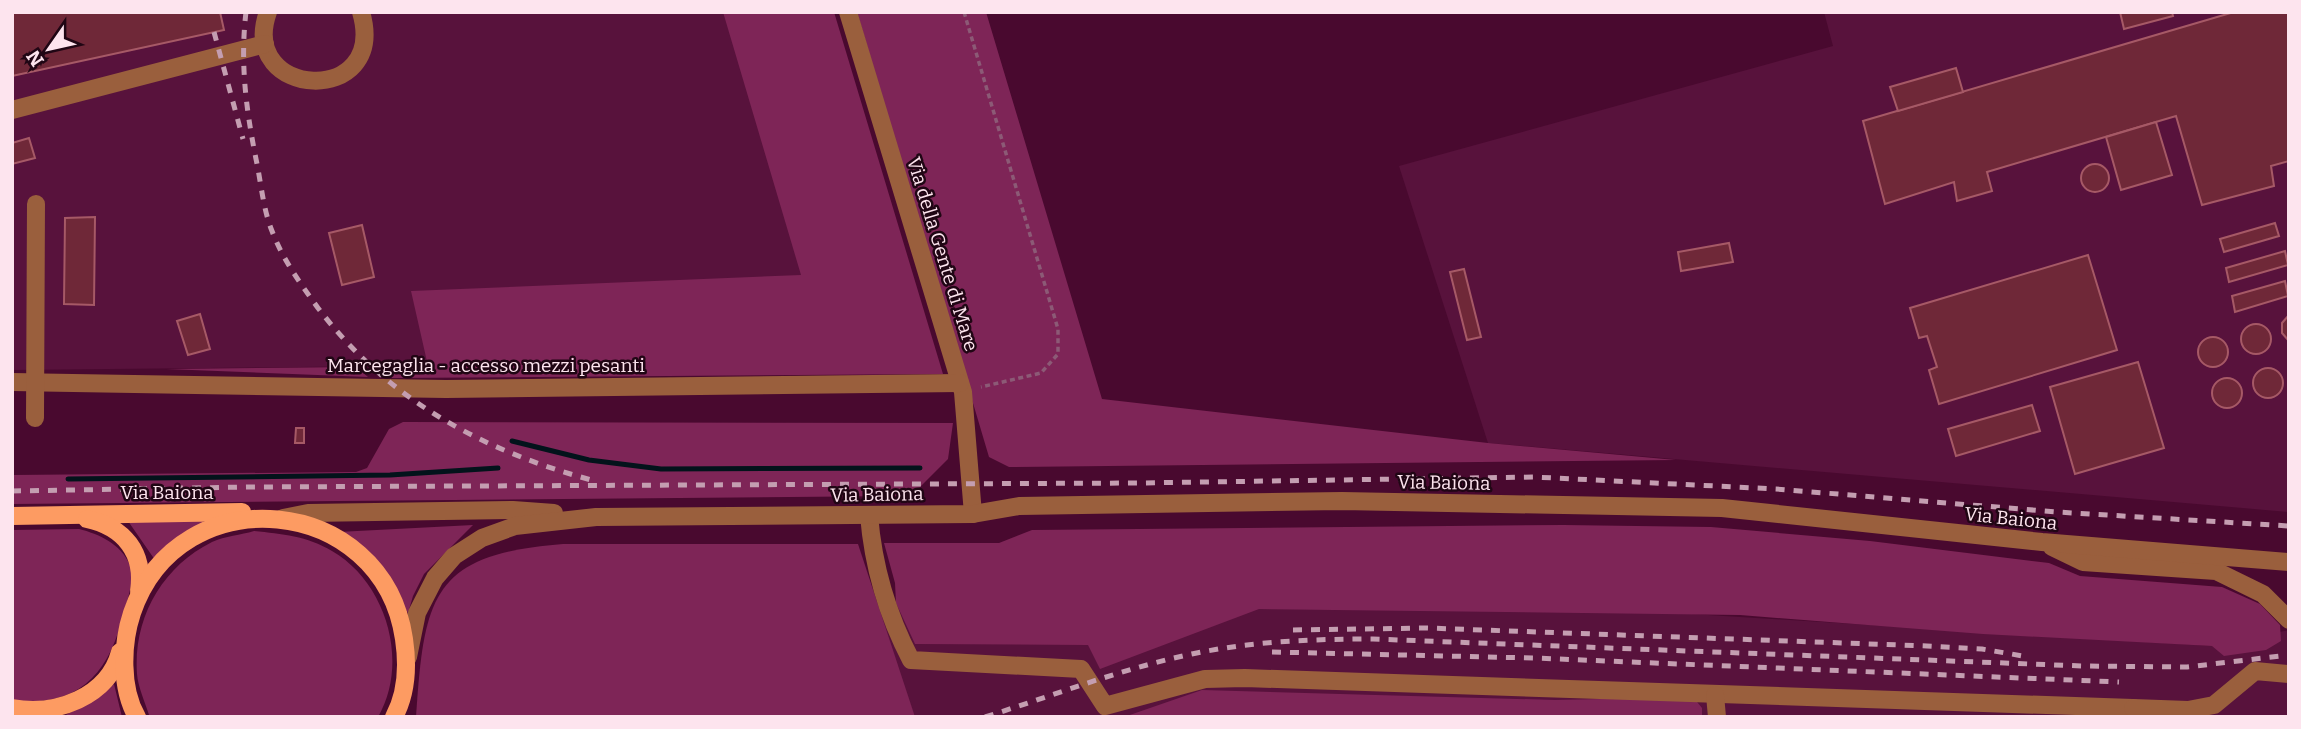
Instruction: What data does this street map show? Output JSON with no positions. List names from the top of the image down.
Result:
{
  "streets": {
    "main road": ["Via Baiona"],
    "street": ["Via della Gente di Mare", "Marcegaglia - accesso mezzi pesanti"]
  },
  "crossings": [
    ["Via della Gente di Mare", "Marcegaglia - accesso mezzi pesanti"],
    ["Via della Gente di Mare", "Via Baiona"]
  ],
  "north": "bottom left"
}
